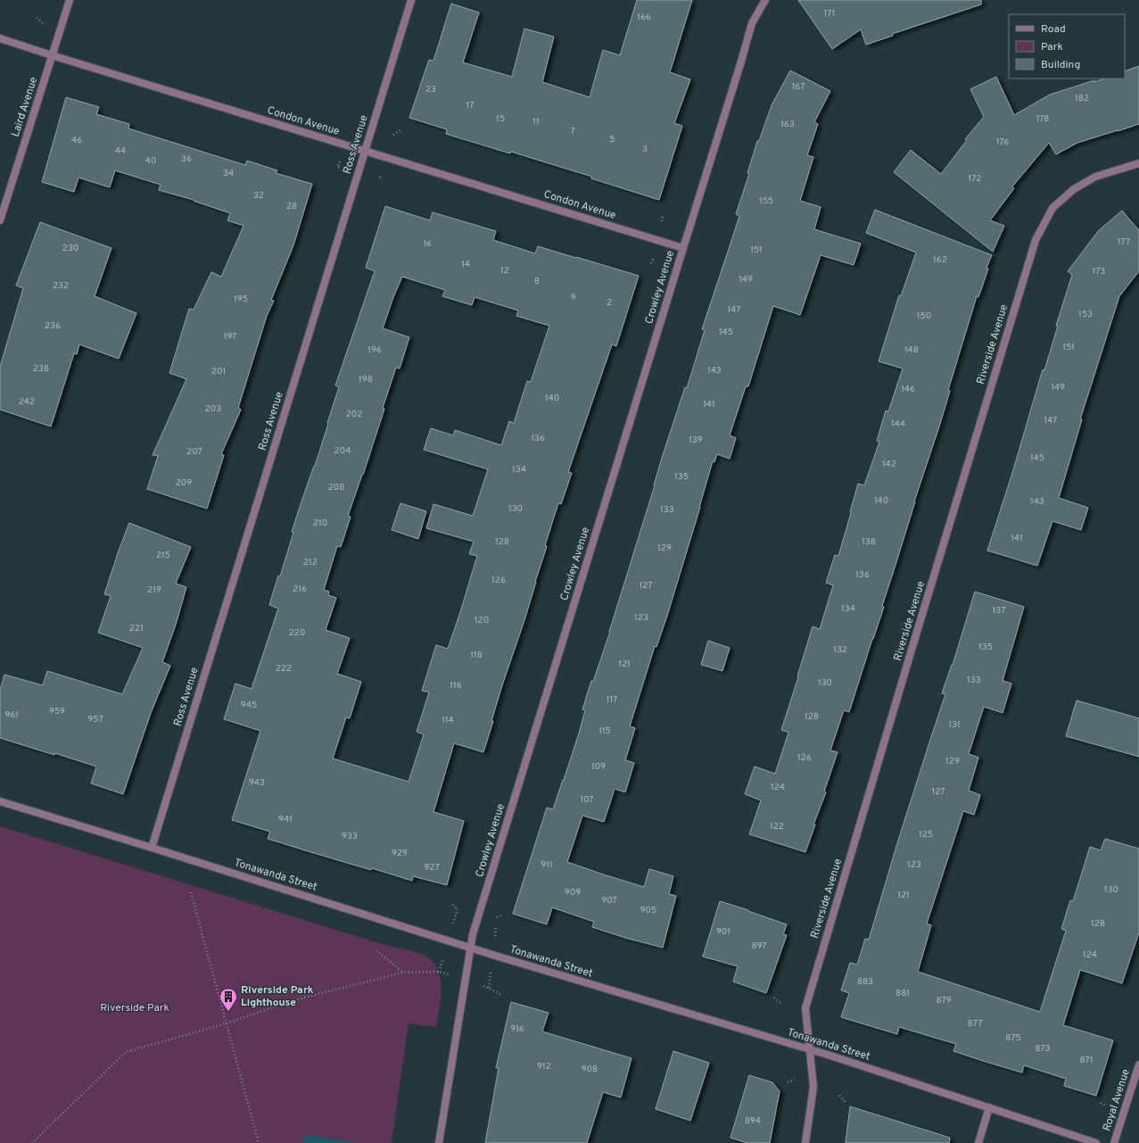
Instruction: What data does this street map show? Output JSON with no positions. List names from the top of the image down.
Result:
{
  "streets": {
    "street": [
      "Laird Avenue",
      "Condon Avenue",
      "Ross Avenue",
      "Crowley Avenue",
      "Riverside Avenue",
      "Tonawanda Street",
      "Royal Avenue"
    ]
  },
  "crossings": [
    ["Laird Avenue", "Condon Avenue"],
    ["Condon Avenue", "Ross Avenue"],
    ["Condon Avenue", "Crowley Avenue"],
    ["Ross Avenue", "Tonawanda Street"],
    ["Crowley Avenue", "Tonawanda Street"],
    ["Riverside Avenue", "Tonawanda Street"]
  ],
  "parks": ["Riverside Park"],
  "places": {
    "building": ["Riverside Park Lighthouse"]
  },
  "house_numbers": [
    "171",
    "166",
    "167",
    "23",
    "182",
    "17",
    "15",
    "178",
    "11",
    "163",
    "7",
    "5",
    "46",
    "176",
    "3",
    "44",
    "36",
    "40",
    "34",
    "172",
    "32",
    "155",
    "28",
    "177",
    "16",
    "230",
    "151",
    "162",
    "14",
    "12",
    "173",
    "149",
    "8",
    "232",
    "6",
    "195",
    "2",
    "147",
    "153",
    "150",
    "236",
    "145",
    "197",
    "151",
    "196",
    "148",
    "238",
    "143",
    "201",
    "198",
    "149",
    "146",
    "140",
    "242",
    "141",
    "203",
    "202",
    "147",
    "144",
    "136",
    "139",
    "204",
    "207",
    "145",
    "142",
    "134",
    "135",
    "209",
    "208",
    "140",
    "143",
    "130",
    "133",
    "210",
    "141",
    "128",
    "138",
    "129",
    "215",
    "212",
    "136",
    "126",
    "127",
    "216",
    "219",
    "134",
    "137",
    "123",
    "120",
    "221",
    "220",
    "135",
    "132",
    "118",
    "121",
    "222",
    "133",
    "130",
    "116",
    "117",
    "945",
    "959",
    "961",
    "128",
    "957",
    "114",
    "131",
    "115",
    "126",
    "129",
    "109",
    "943",
    "124",
    "127",
    "107",
    "941",
    "122",
    "125",
    "933",
    "929",
    "911",
    "123",
    "927",
    "130",
    "909",
    "121",
    "907",
    "905",
    "128",
    "901",
    "897",
    "124",
    "883",
    "881",
    "879",
    "877",
    "916",
    "875",
    "873",
    "871",
    "912",
    "908",
    "894"
  ],
  "legend": ["Road", "Park", "Building"]
}
